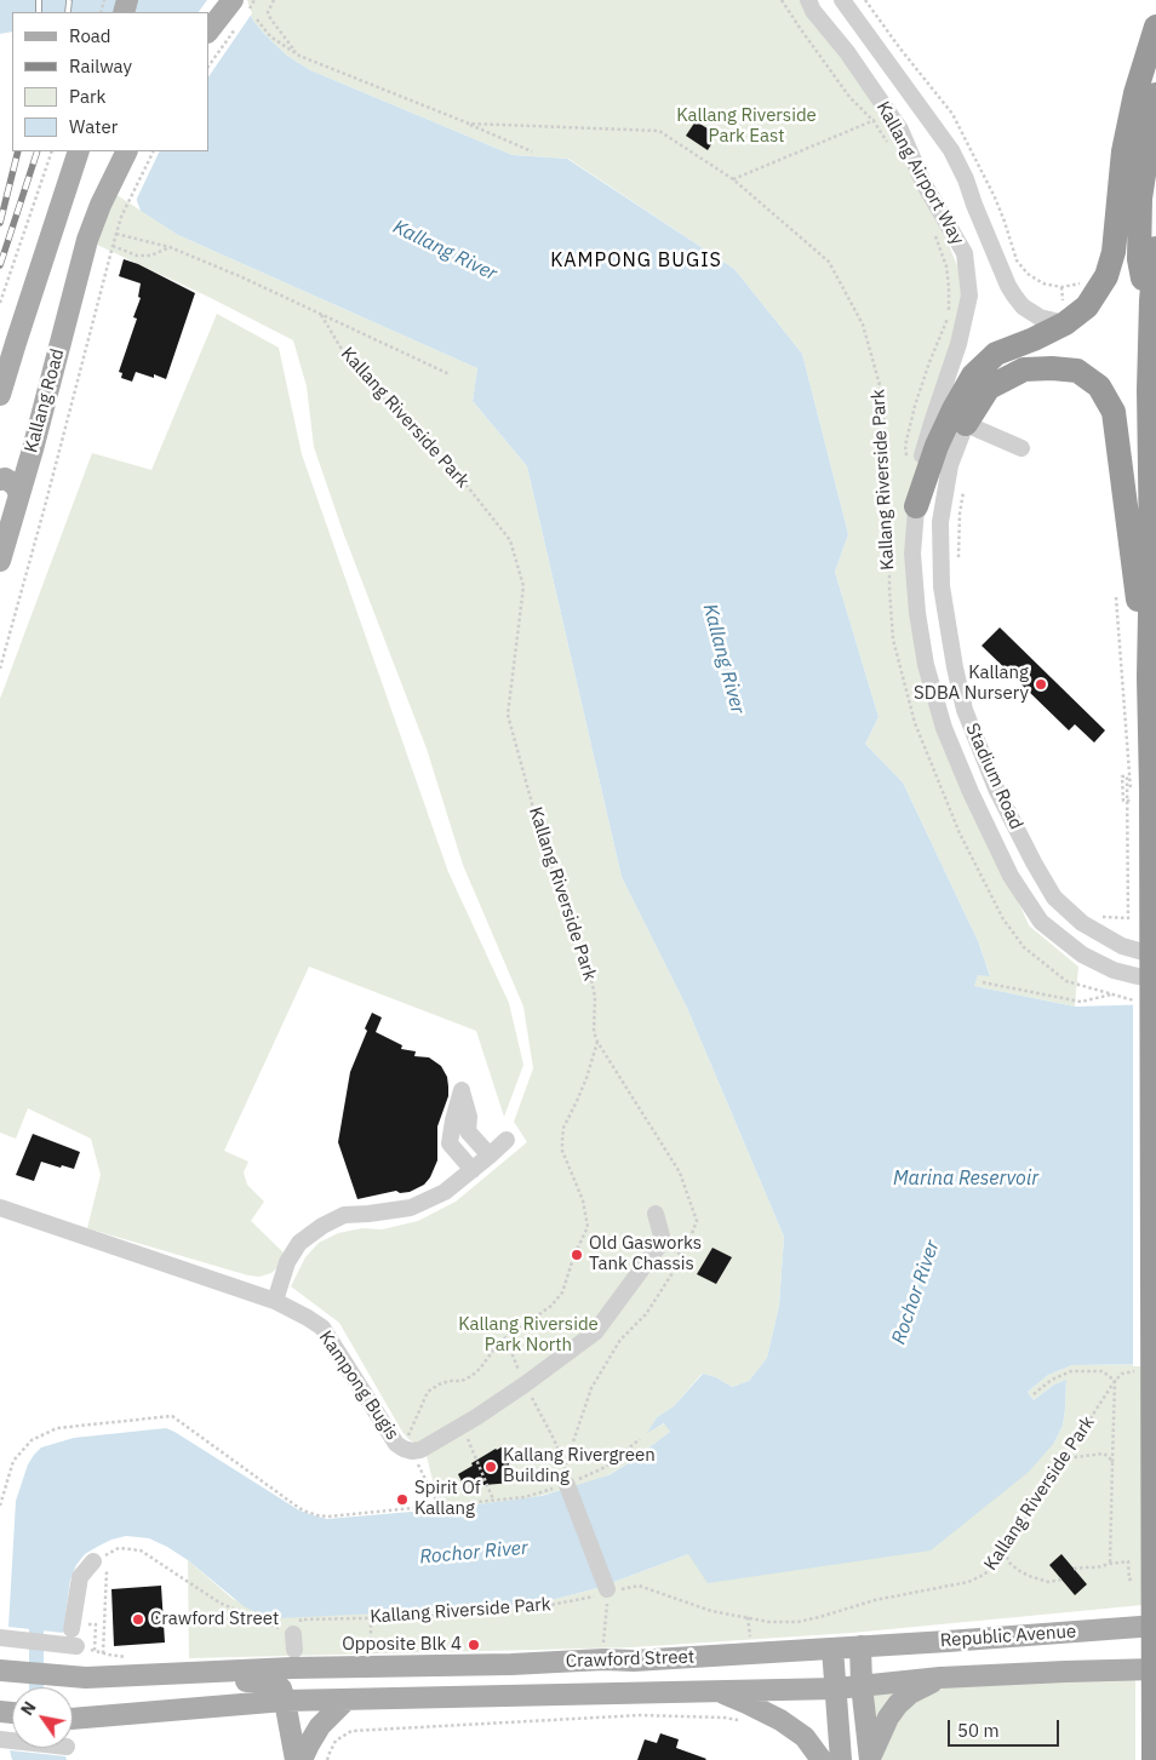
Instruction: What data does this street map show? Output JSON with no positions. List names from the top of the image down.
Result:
{
  "streets": {
    "main road": ["Kallang Road", "Republic Avenue", "Crawford Street"],
    "street": ["Kallang Airport Way", "Stadium Road", "Kampong Bugis"],
    "path": ["Kallang Riverside Park"]
  },
  "crossings": [
    ["Kallang Airport Way", "Stadium Road"],
    ["Republic Avenue", "Crawford Street"]
  ],
  "districts": ["KAMPONG BUGIS"],
  "water": ["Kallang River", "Marina Reservoir", "Rochor River"],
  "parks": ["Kallang Riverside Park East", "Kallang Riverside Park North"],
  "places": [
    "Kallang SDBA Nursery",
    "Old Gasworks Tank Chassis",
    "Kallang Rivergreen Building",
    "Spirit Of Kallang",
    "Crawford Street",
    "Opposite Blk 4"
  ],
  "legend": [
    "Road",
    "Railway",
    "Park",
    "Water"
  ],
  "scale_bar": "50 m",
  "north": "top left"
}
